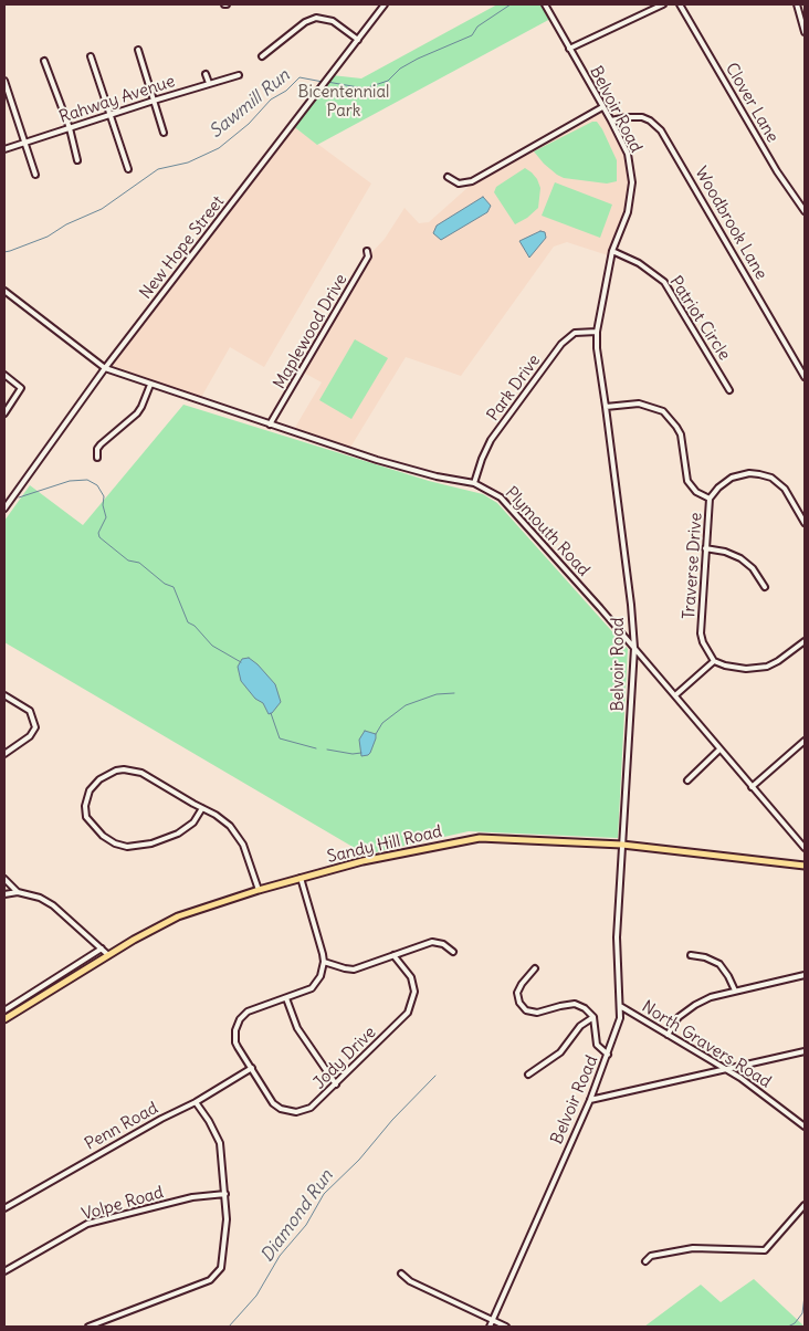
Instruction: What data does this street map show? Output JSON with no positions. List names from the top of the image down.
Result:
{
  "streets": {
    "main road": ["Sandy Hill Road"],
    "street": [
      "Rahway Avenue",
      "Clover Lane",
      "Belvoir Road",
      "Woodbrook Lane",
      "New Hope Street",
      "Patriot Circle",
      "Maplewood Drive",
      "Park Drive",
      "Plymouth Road",
      "Traverse Drive",
      "North Gravers Road",
      "Jody Drive",
      "Penn Road",
      "Volpe Road"
    ]
  },
  "crossings": [
    ["Belvoir Road", "Woodbrook Lane"],
    ["Belvoir Road", "Patriot Circle"],
    ["Belvoir Road", "Park Drive"],
    ["Belvoir Road", "Plymouth Road"],
    ["Belvoir Road", "Sandy Hill Road"],
    ["Belvoir Road", "North Gravers Road"],
    ["New Hope Street", "Plymouth Road"],
    ["Maplewood Drive", "Plymouth Road"],
    ["Park Drive", "Plymouth Road"],
    ["Jody Drive", "Penn Road"]
  ],
  "water": ["Sawmill Run", "Diamond Run"],
  "parks": ["Bicentennial Park"]
}
